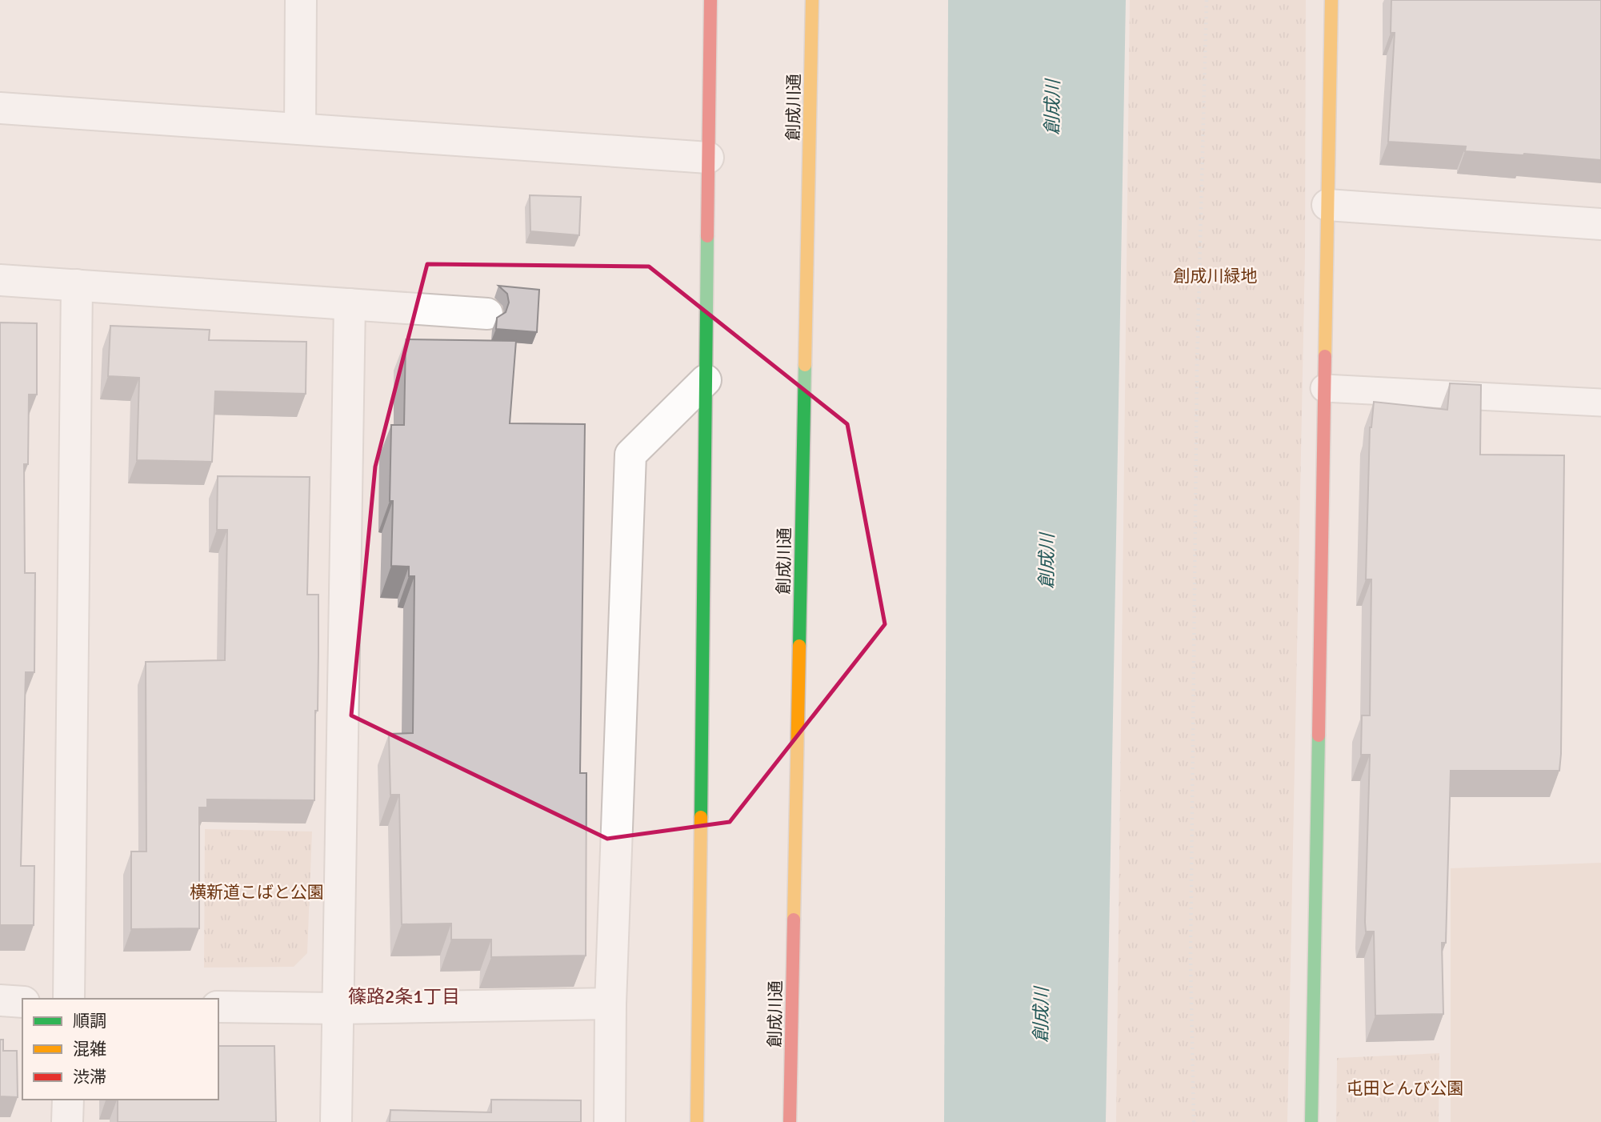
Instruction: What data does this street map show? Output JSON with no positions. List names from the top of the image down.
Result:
{
  "streets": {
    "main road": ["創成川通"]
  },
  "districts": ["篠路2条1丁目"],
  "water": ["創成川"],
  "parks": ["創成川緑地", "横新道こばと公園", "屯田とんび公園"],
  "legend": ["順調", "混雑", "渋滞"]
}
